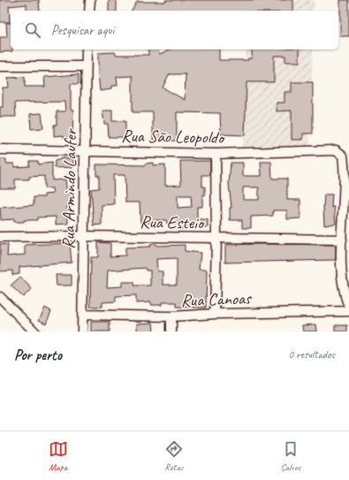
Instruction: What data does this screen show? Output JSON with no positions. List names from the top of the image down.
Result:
{
  "streets": {
    "street": [
      "Rua São Leopoldo",
      "Rua Armindo Laufer",
      "Rua Esteio",
      "Rua Canoas"
    ]
  },
  "crossings": [
    ["Rua São Leopoldo", "Rua Armindo Laufer"],
    ["Rua São Leopoldo", "Rua Esteio"],
    ["Rua Armindo Laufer", "Rua Esteio"],
    ["Rua Armindo Laufer", "Rua Canoas"]
  ],
  "page": {
    "search": "Pesquisar aqui",
    "heading": ["Por perto", "0 resultados"],
    "nav": ["Mapa", "Rotas", "Salvos"]
  }
}
